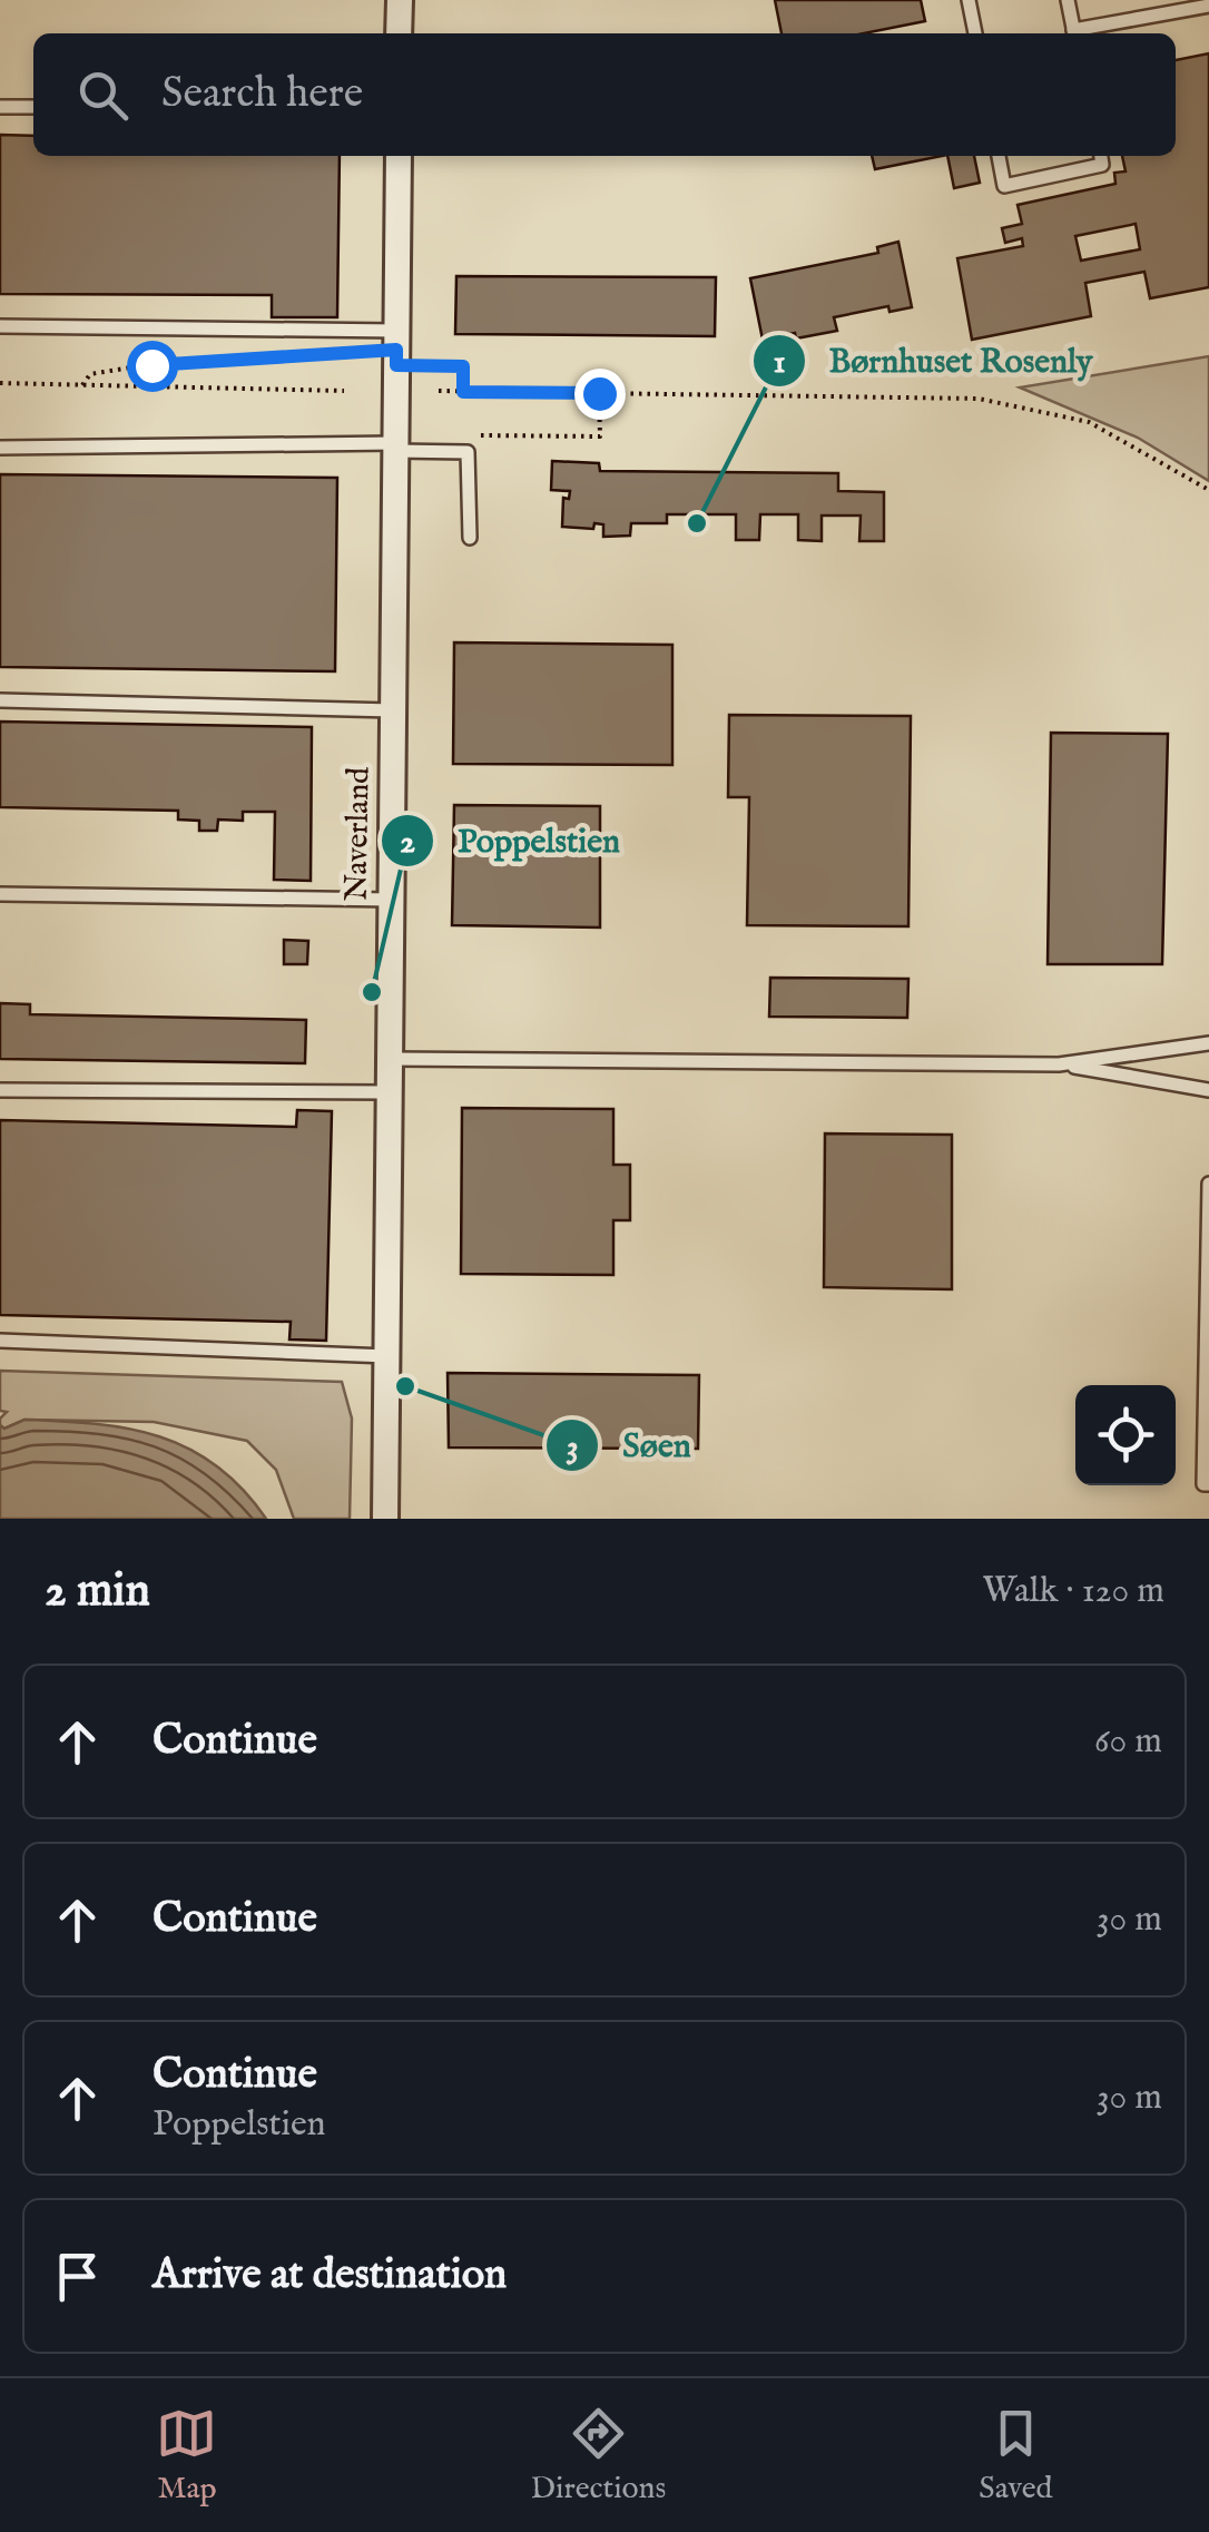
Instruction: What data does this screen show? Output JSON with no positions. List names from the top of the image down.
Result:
{
  "streets": {
    "street": ["Naverland"]
  },
  "places": ["Børnhuset Rosenly", "Poppelstien", "Søen"],
  "page": {
    "search": "Search here",
    "heading": ["2 min", "Walk · 120 m"],
    "list": [
      ["Continue", "60 m"],
      ["Continue", "30 m"],
      ["Continue", "Poppelstien", "30 m"],
      "Arrive at destination"
    ],
    "nav": ["Map", "Directions", "Saved"]
  }
}
